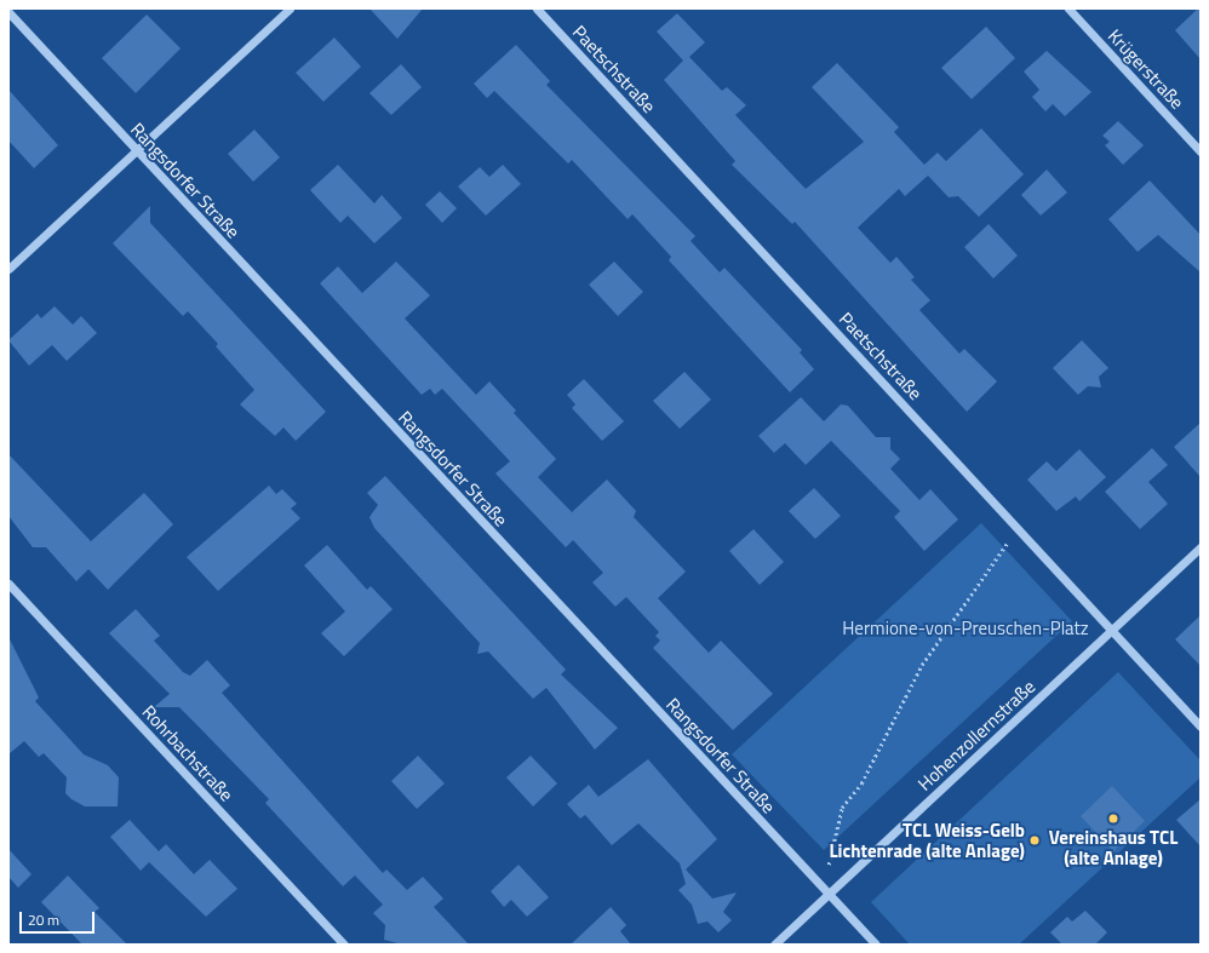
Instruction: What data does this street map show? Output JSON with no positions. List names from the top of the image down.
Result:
{
  "streets": {
    "street": [
      "Paetschstraße",
      "Krügerstraße",
      "Rangsdorfer Straße",
      "Hohenzollernstraße",
      "Rohrbachstraße"
    ]
  },
  "crossings": [
    ["Paetschstraße", "Hohenzollernstraße"],
    ["Rangsdorfer Straße", "Hohenzollernstraße"]
  ],
  "parks": ["Hermione-von-Preuschen-Platz"],
  "places": ["Vereinshaus TCL (alte Anlage)", "TCL Weiss-Gelb Lichtenrade (alte Anlage)"],
  "scale_bar": "20 m"
}
